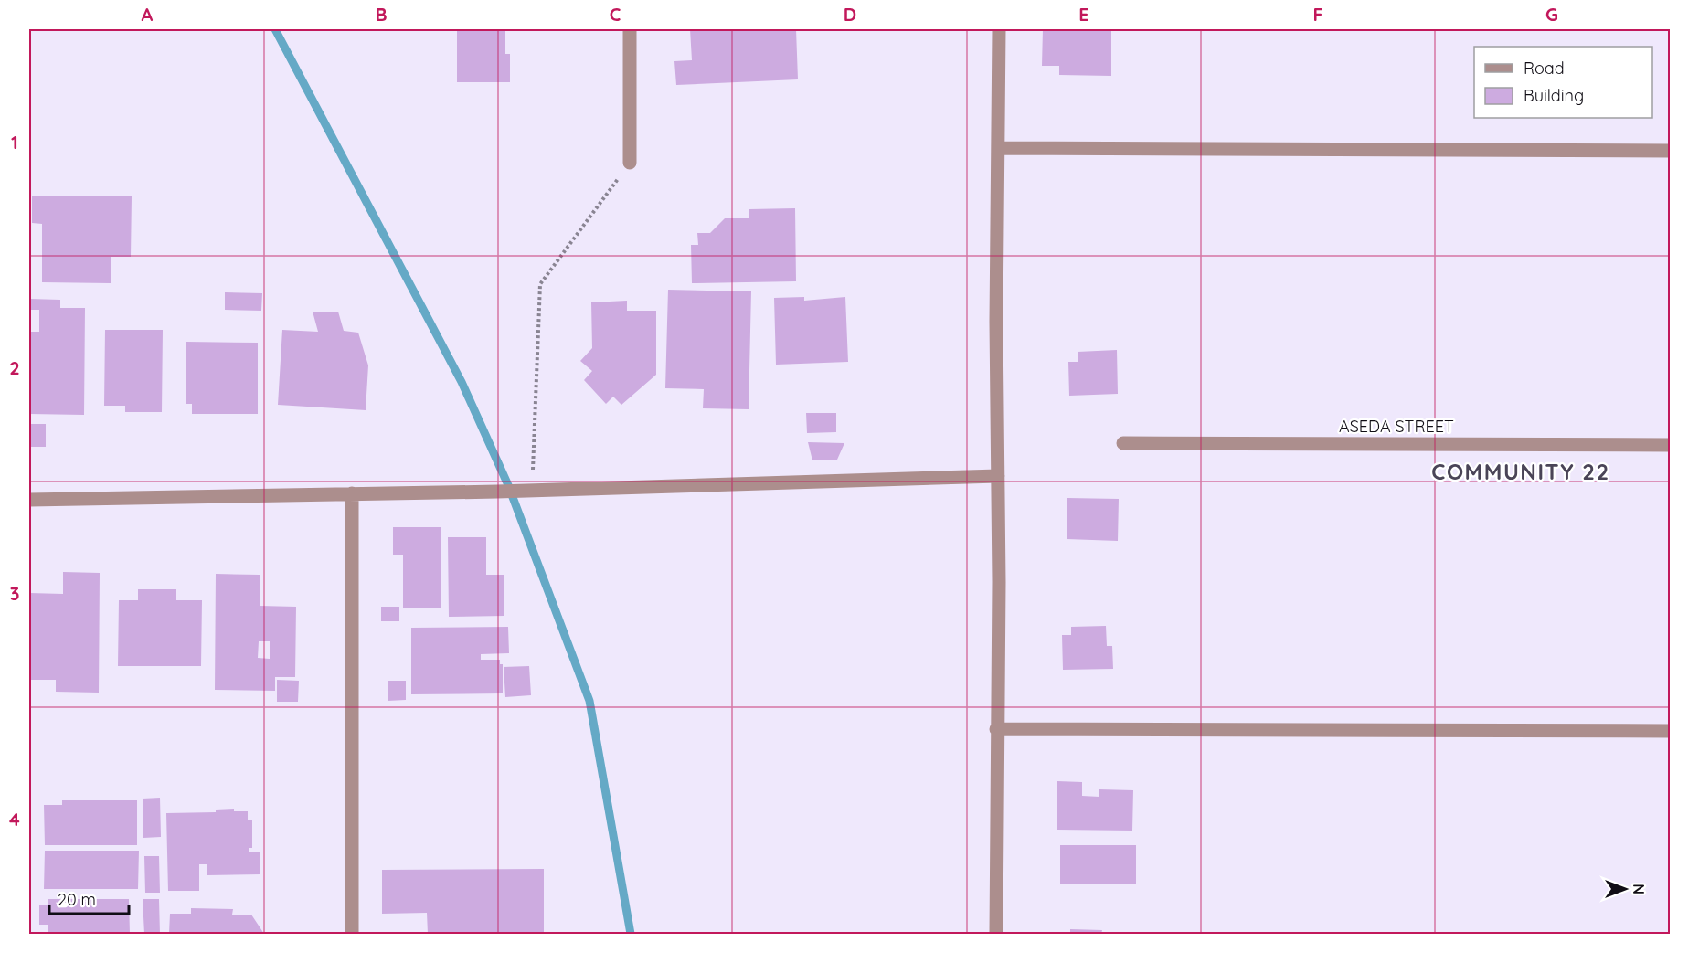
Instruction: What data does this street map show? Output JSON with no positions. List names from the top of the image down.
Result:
{
  "streets": {
    "street": ["ASEDA STREET"]
  },
  "districts": ["COMMUNITY 22"],
  "legend": ["Road", "Building"],
  "scale_bar": "20 m",
  "north": "right",
  "grid": {
    "columns": [
      "A",
      "B",
      "C",
      "D",
      "E",
      "F",
      "G"
    ],
    "rows": [
      "1",
      "2",
      "3",
      "4"
    ]
  }
}
